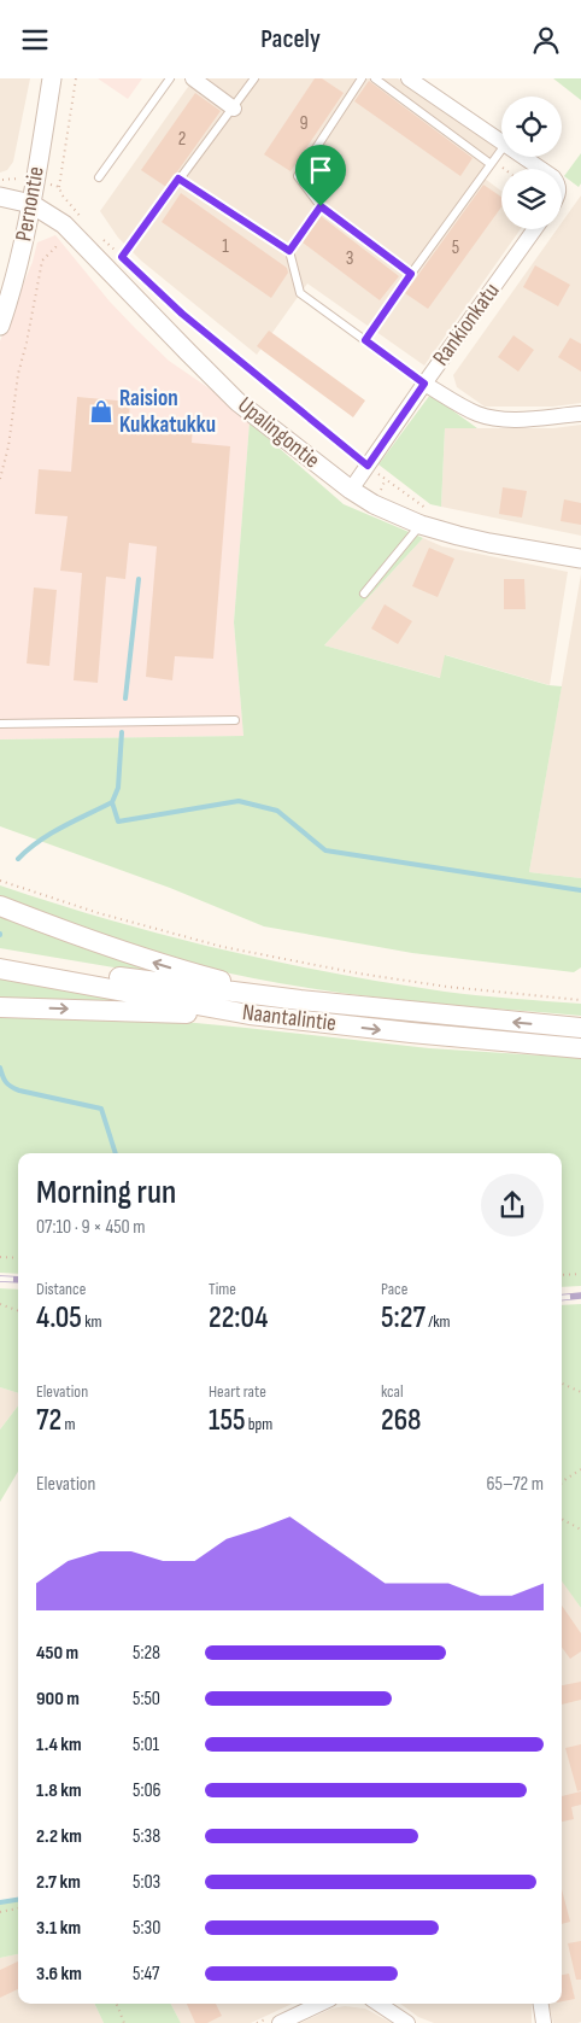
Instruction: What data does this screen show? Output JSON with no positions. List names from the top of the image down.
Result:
{
  "streets": {
    "main road": ["Naantalintie"],
    "street": ["Pernontie", "Rankionkatu", "Upalingontie"]
  },
  "crossings": [
    ["Pernontie", "Upalingontie"],
    ["Rankionkatu", "Upalingontie"]
  ],
  "places": {
    "shop": ["Raision Kukkatukku"]
  },
  "house_numbers": [
    "9",
    "2",
    "1",
    "5",
    "3"
  ],
  "page": {
    "header": "Pacely",
    "heading": ["Morning run", "07:10 · 9 × 450 m"],
    "stats": [
      ["Distance", "4.05 km"],
      ["Time", "22:04"],
      ["Pace", "5:27 /km"],
      ["Elevation", "72 m"],
      ["Heart rate", "155 bpm"],
      ["kcal", "268"]
    ],
    "chart": ["Elevation", "65–72 m"],
    "list": [
      {
        "name": "450 m",
        "note": "5:28"
      },
      {
        "name": "900 m",
        "note": "5:50"
      },
      {
        "name": "1.4 km",
        "note": "5:01"
      },
      {
        "name": "1.8 km",
        "note": "5:06"
      },
      {
        "name": "2.2 km",
        "note": "5:38"
      },
      {
        "name": "2.7 km",
        "note": "5:03"
      },
      {
        "name": "3.1 km",
        "note": "5:30"
      },
      {
        "name": "3.6 km",
        "note": "5:47"
      }
    ]
  }
}
